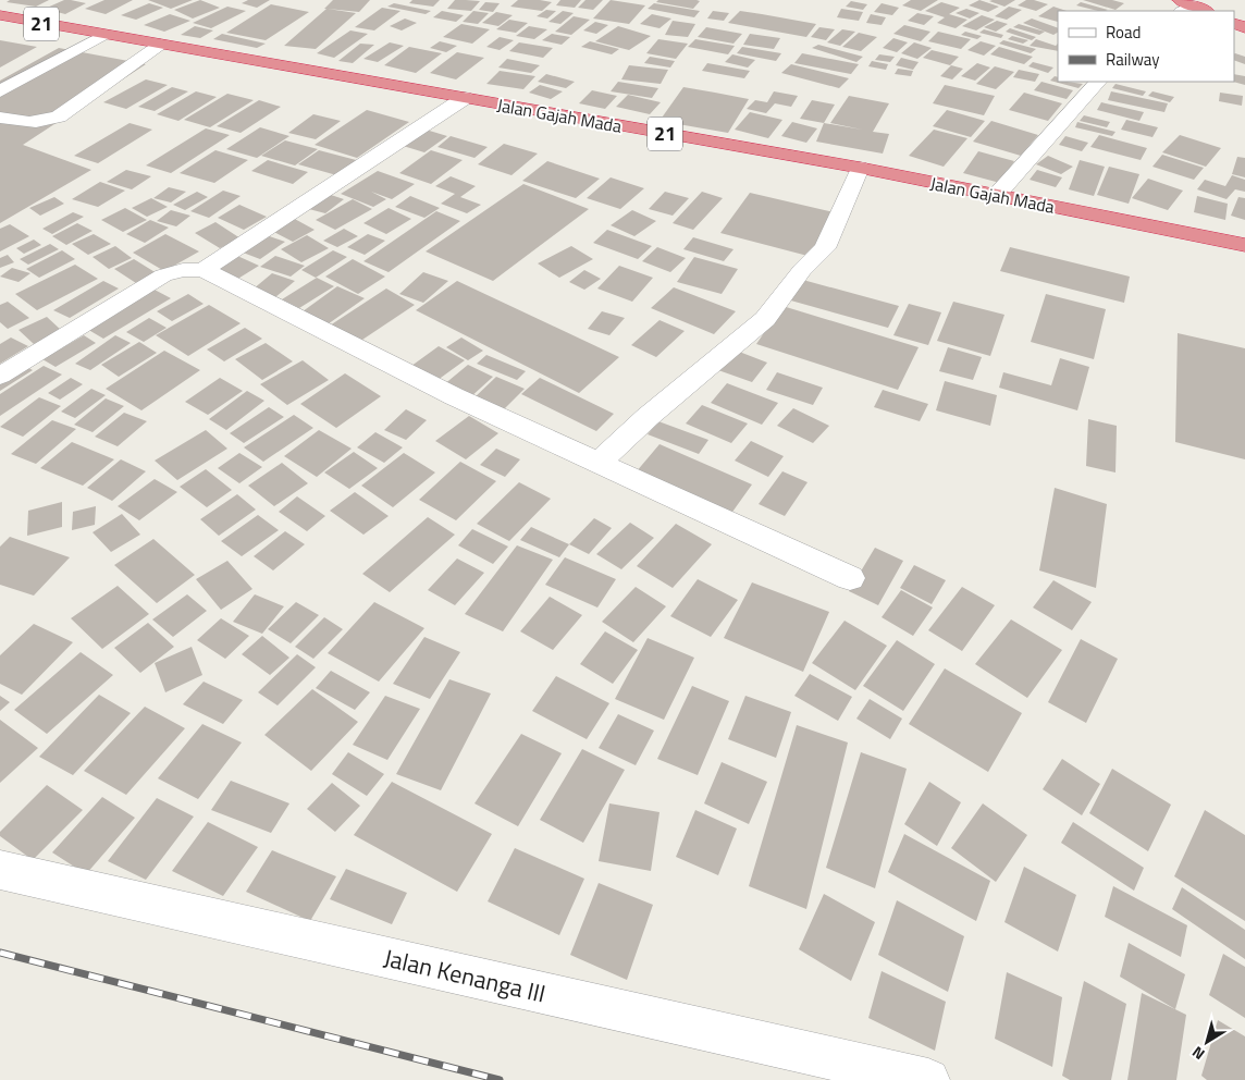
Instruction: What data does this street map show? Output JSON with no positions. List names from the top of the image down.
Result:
{
  "streets": {
    "highway": ["21", "Jalan Gajah Mada"],
    "street": ["Jalan Kenanga III"]
  },
  "legend": ["Road", "Railway"],
  "north": "bottom left"
}
